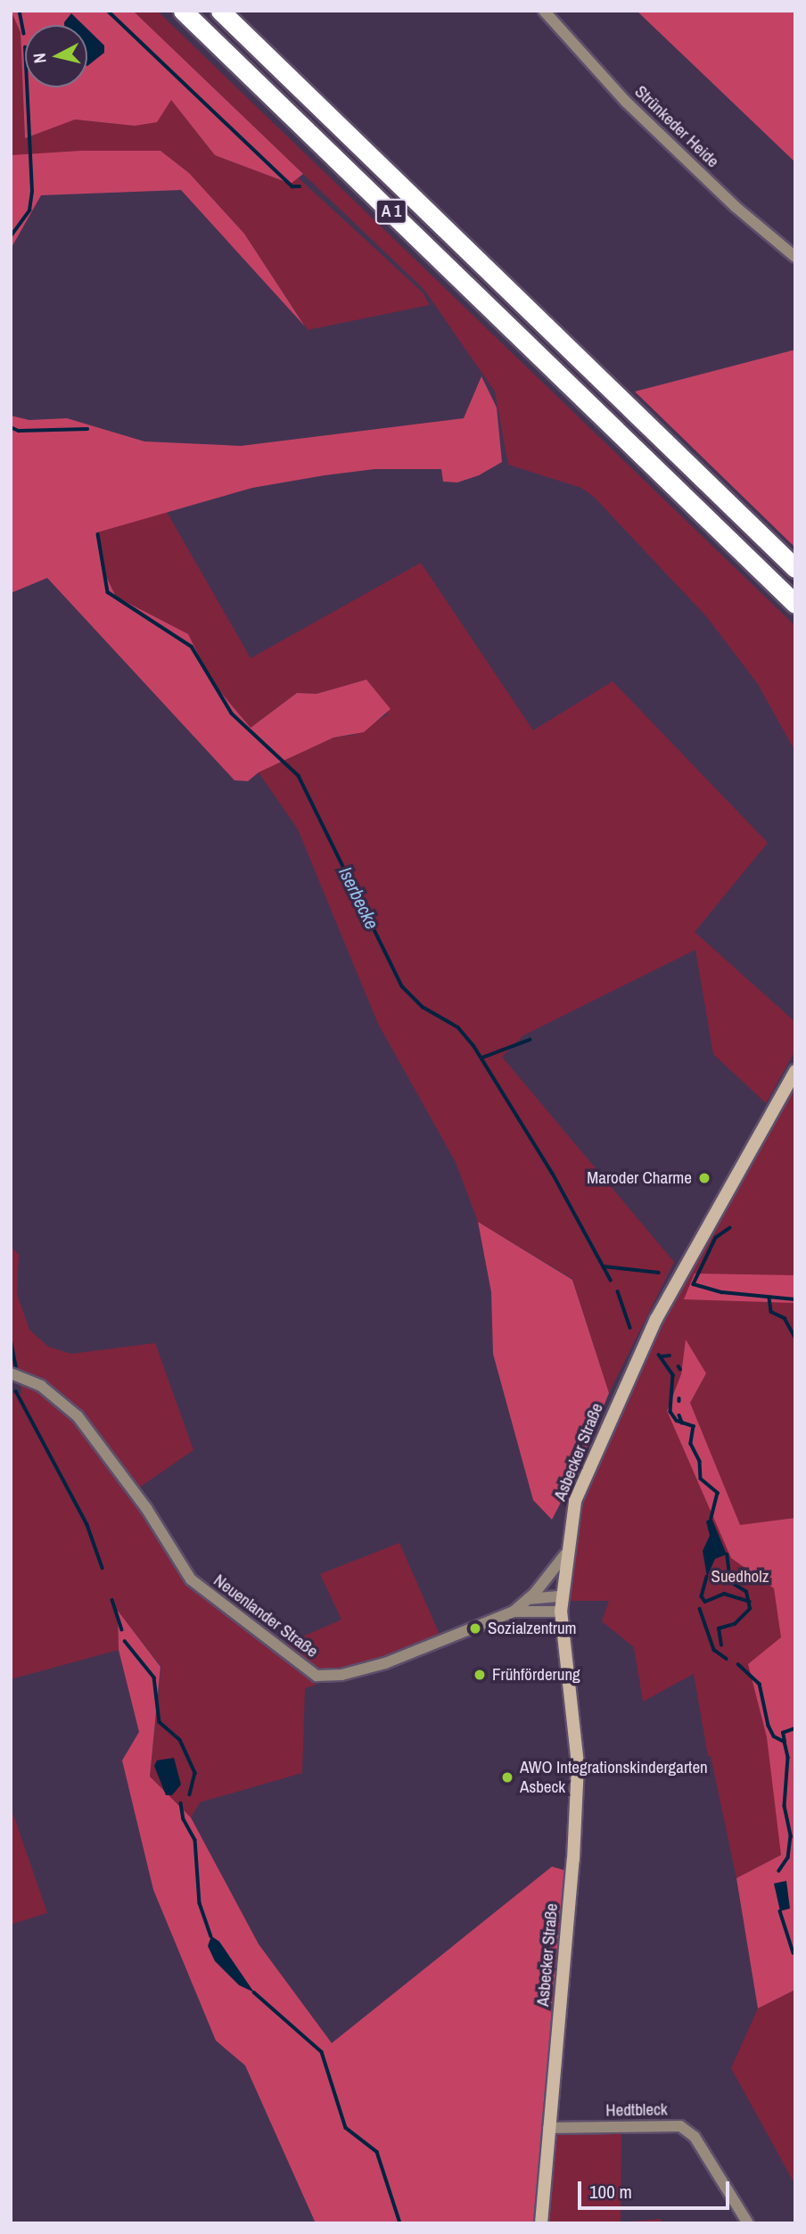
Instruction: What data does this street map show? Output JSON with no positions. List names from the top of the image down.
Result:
{
  "streets": {
    "highway": ["A 1"],
    "main road": ["Asbecker Straße"],
    "street": ["Strünkeder Heide", "Neuenlander Straße", "Hedtbleck"]
  },
  "crossings": [
    ["Asbecker Straße", "Neuenlander Straße"],
    ["Asbecker Straße", "Hedtbleck"]
  ],
  "water": ["Iserbecke"],
  "parks": ["Suedholz"],
  "places": [
    "Maroder Charme",
    "Sozialzentrum",
    "Frühförderung",
    "AWO Integrationskindergarten Asbeck"
  ],
  "scale_bar": "100 m",
  "north": "left"
}
